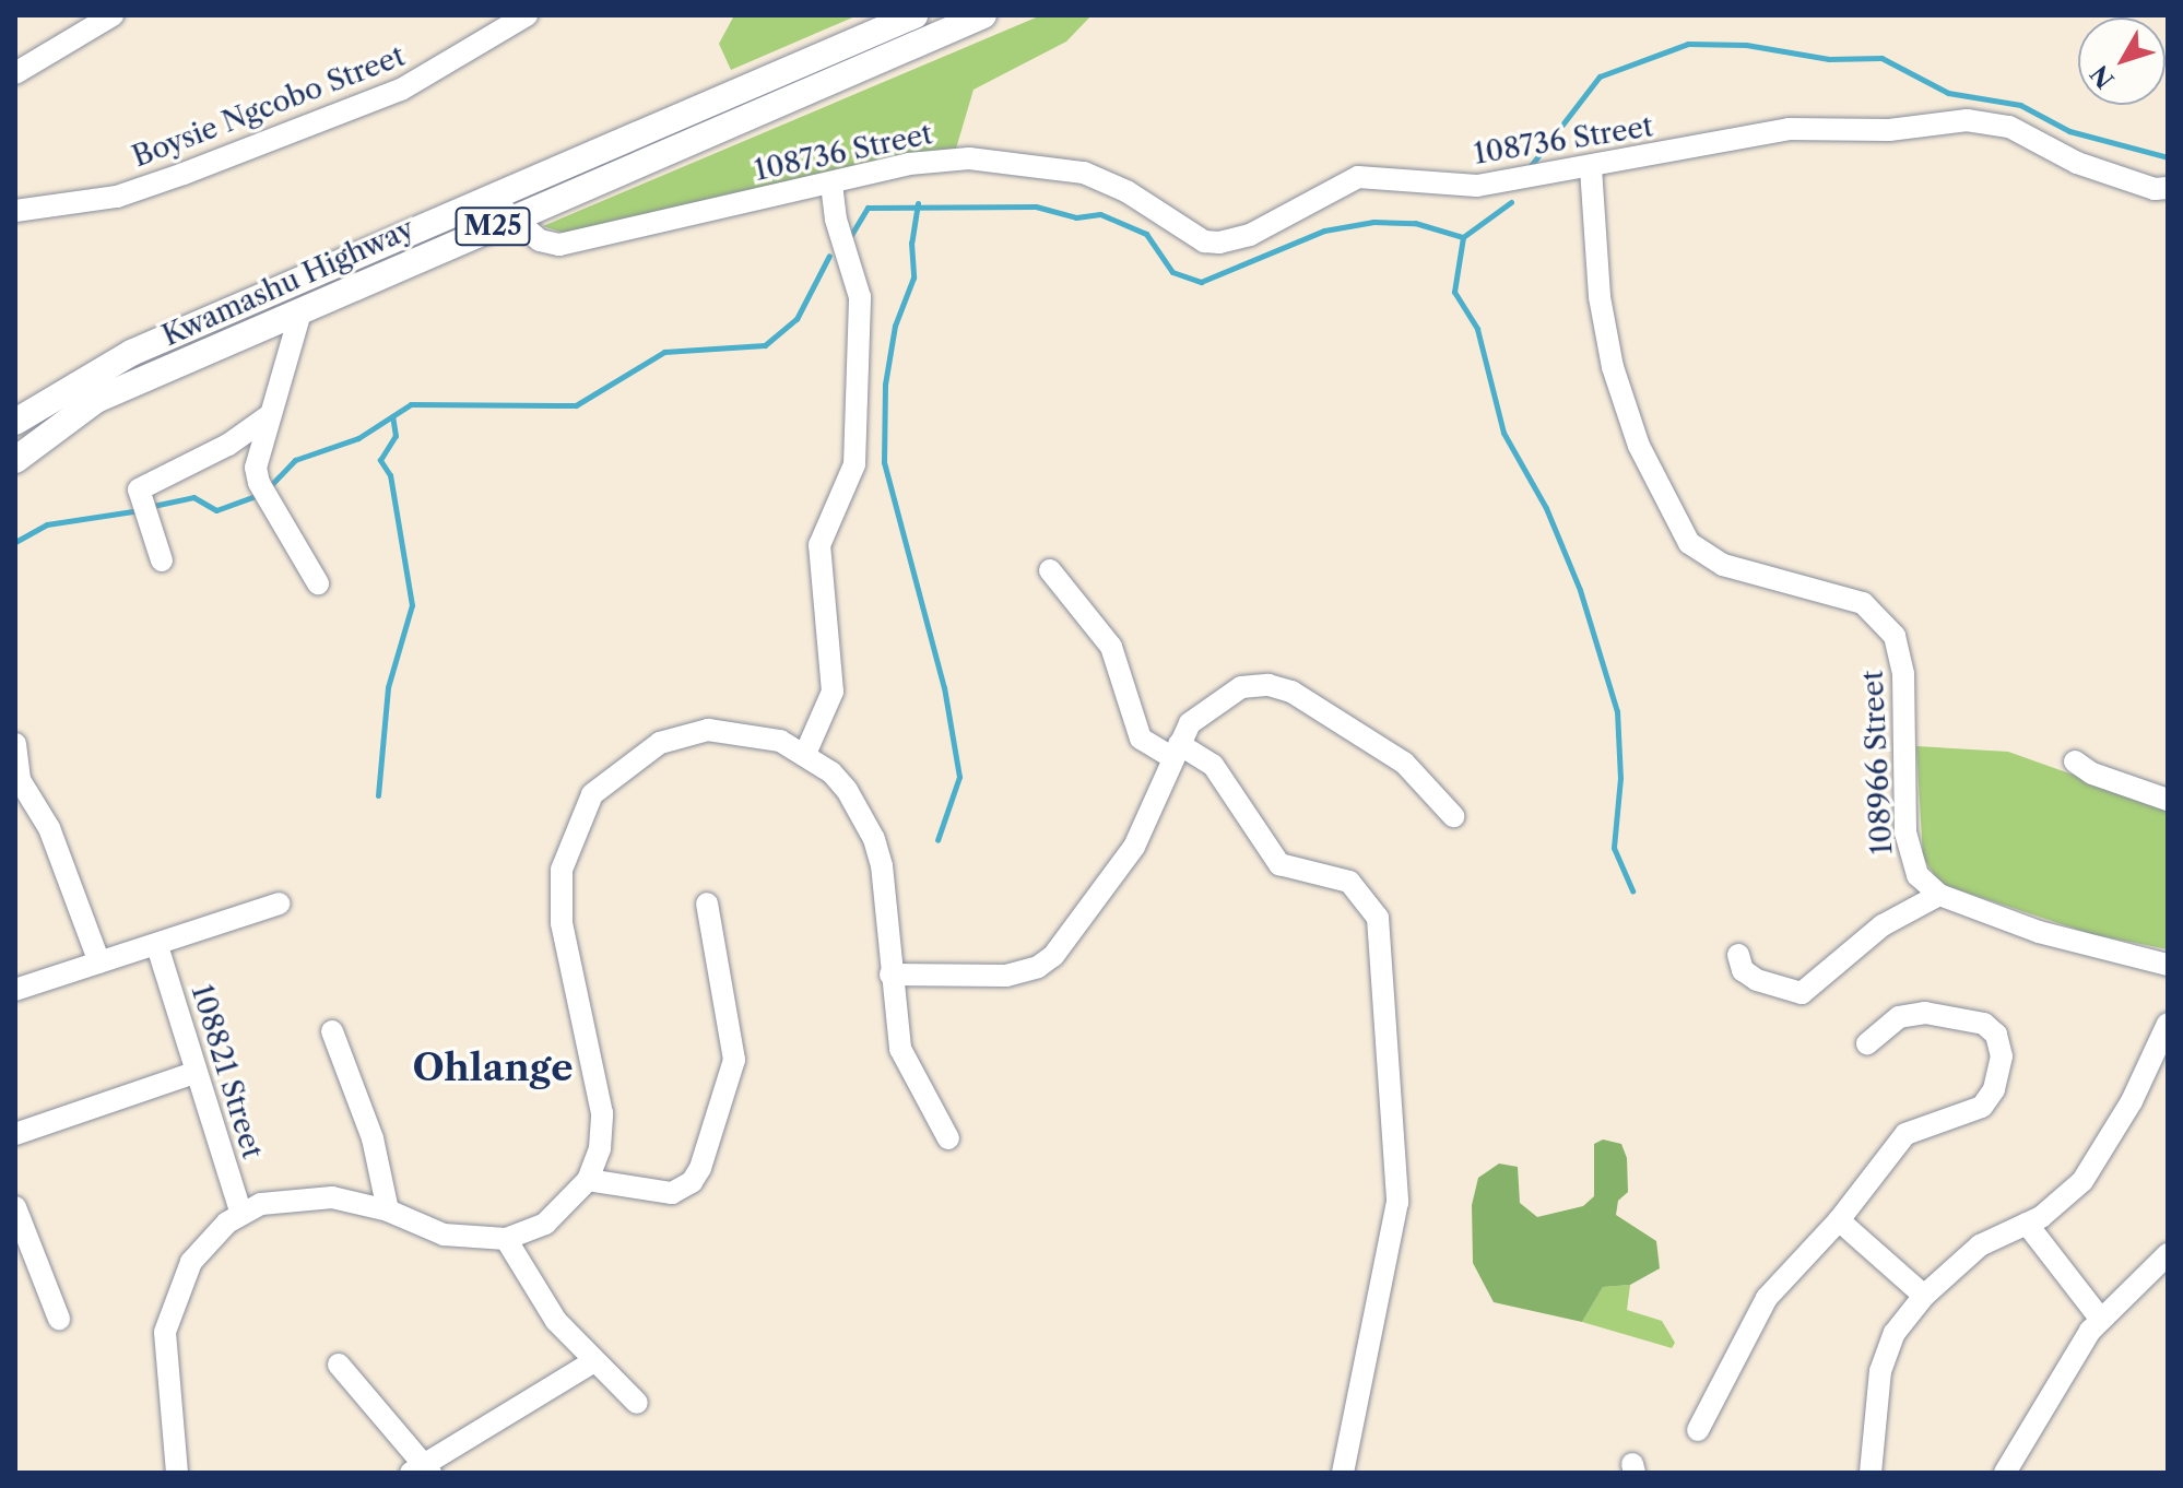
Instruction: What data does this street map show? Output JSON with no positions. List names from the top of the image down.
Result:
{
  "streets": {
    "main road": ["M25", "Kwamashu Highway"],
    "street": [
      "Boysie Ngcobo Street",
      "108736 Street",
      "108966 Street",
      "108821 Street"
    ]
  },
  "crossings": [
    ["108736 Street", "Kwamashu Highway"],
    ["108736 Street", "108966 Street"]
  ],
  "districts": ["Ohlange"],
  "north": "bottom left"
}
